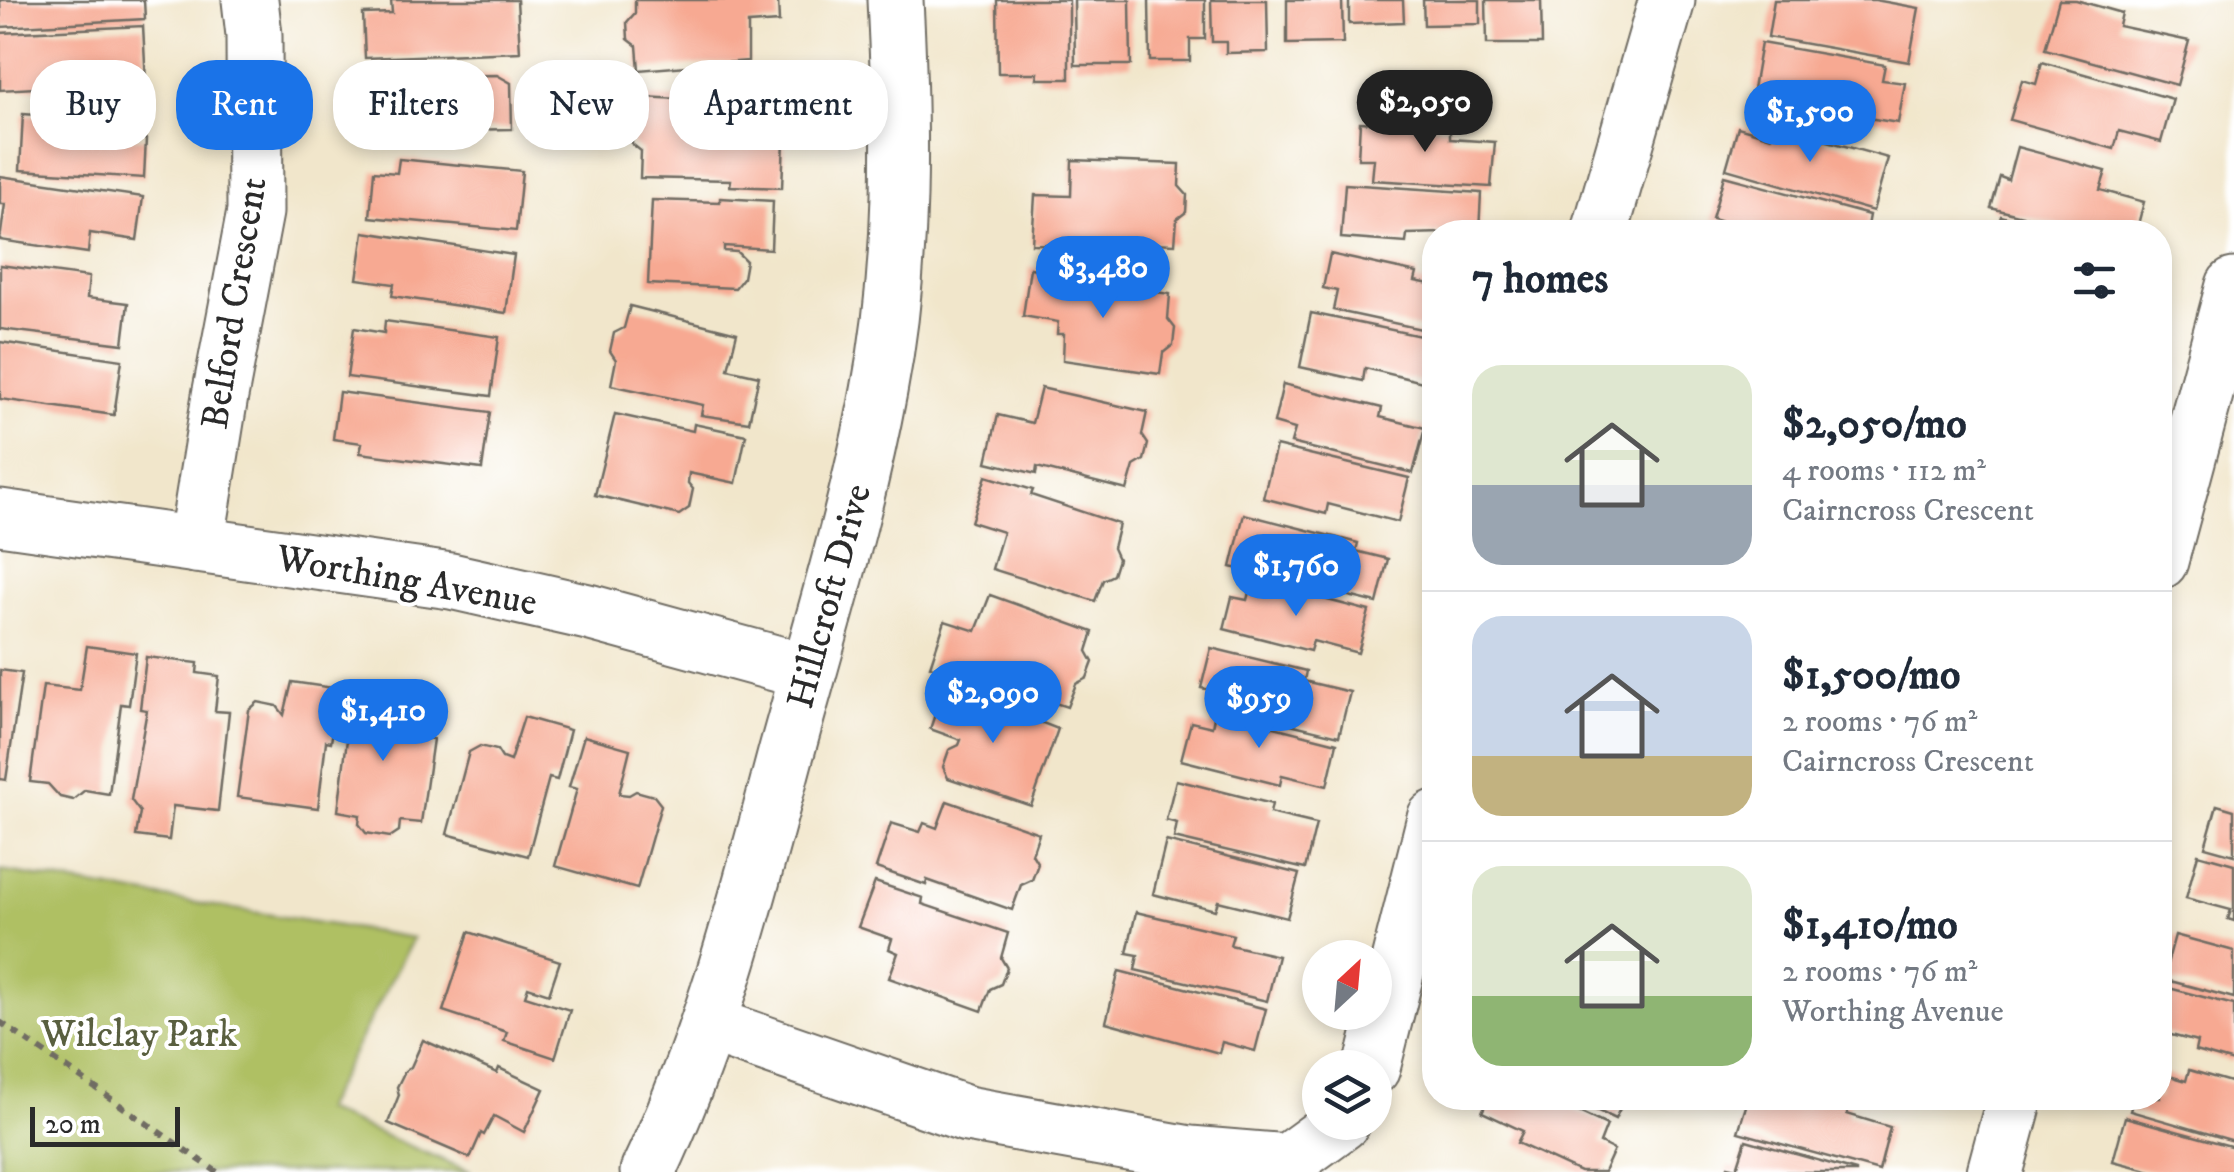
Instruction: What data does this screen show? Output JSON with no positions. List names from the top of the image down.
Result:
{
  "streets": {
    "street": ["Belford Crescent", "Worthing Avenue", "Hillcroft Drive"]
  },
  "crossings": [
    ["Belford Crescent", "Worthing Avenue"],
    ["Worthing Avenue", "Hillcroft Drive"]
  ],
  "parks": ["Wilclay Park"],
  "scale_bar": "20 m",
  "north": "top right",
  "page": {
    "chip": [
      "Buy",
      "Rent",
      "Filters",
      "New",
      "Apartment"
    ],
    "price": [
      "$2,050",
      "$1,500",
      "$3,480",
      "$1,760",
      "$2,090",
      "$959",
      "$1,410"
    ],
    "heading": "7 homes",
    "list": [
      {
        "name": "$2,050/mo",
        "note": "4 rooms · 112 m² · Cairncross Crescent"
      },
      {
        "name": "$1,500/mo",
        "note": "2 rooms · 76 m² · Cairncross Crescent"
      },
      {
        "name": "$1,410/mo",
        "note": "2 rooms · 76 m² · Worthing Avenue"
      }
    ],
    "scale": "20 m"
  }
}
